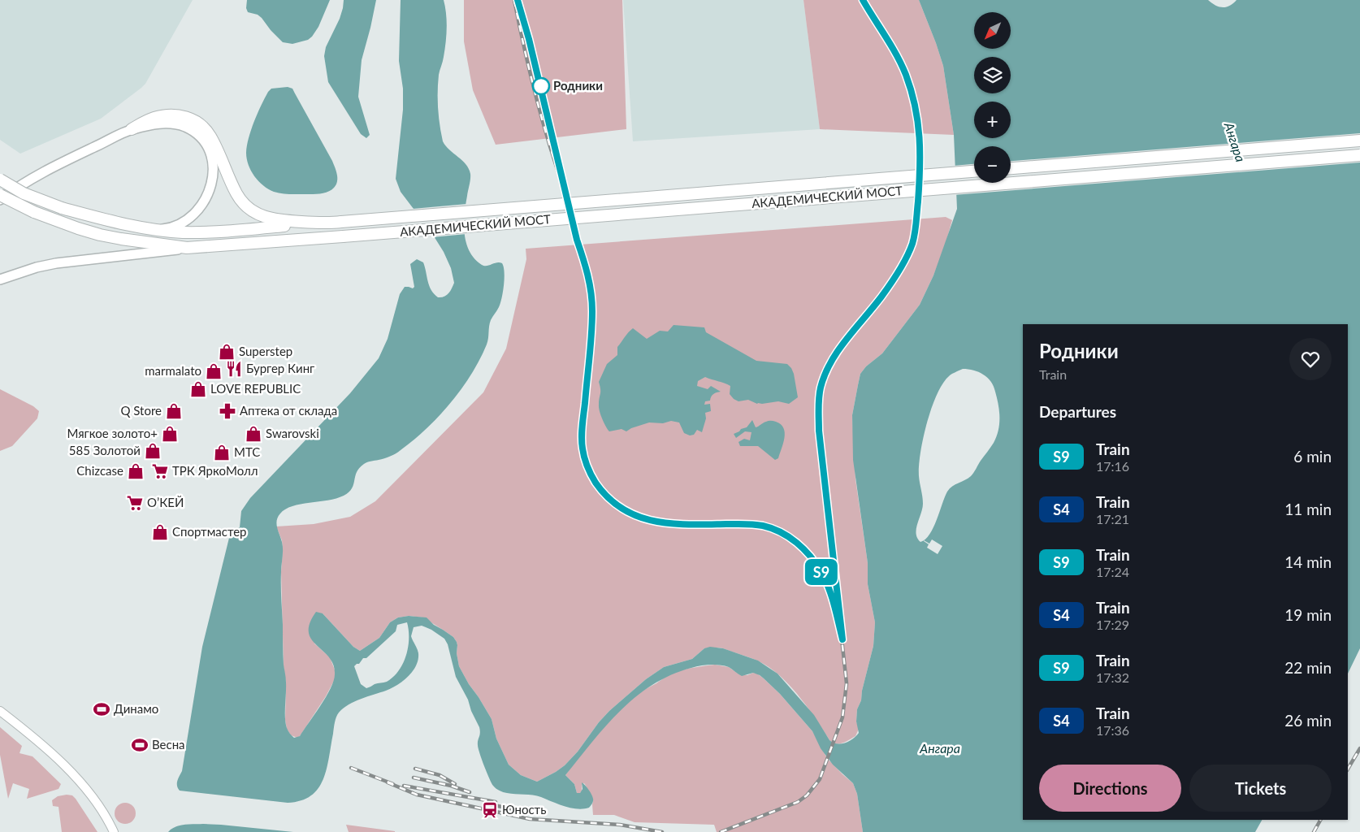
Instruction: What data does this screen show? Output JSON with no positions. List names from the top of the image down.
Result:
{
  "streets": {
    "main road": ["АКАДЕМИЧЕСКИЙ МОСТ"]
  },
  "water": ["Ангара"],
  "places": {
    "other": ["Родники"],
    "shop": [
      "Superstep",
      "marmalato",
      "LOVE REPUBLIC",
      "Q Store",
      "Мягкое золото+",
      "Swarovski",
      "585 Золотой",
      "МТС",
      "Chizcase",
      "Спортмастер"
    ],
    "restaurant": ["Бургер Кинг"],
    "pharmacy": ["Аптека от склада"],
    "supermarket": ["ТРК ЯркоМолл", "О’КЕЙ"],
    "sports": ["Динамо", "Весна"],
    "station": ["Юность"]
  },
  "north": "bottom left",
  "page": {
    "on_map": "S9",
    "map_buttons": ["+", "−"],
    "heading": [
      ["Родники", "Train"],
      "Departures"
    ],
    "list": [
      {
        "mark": "S9",
        "name": "Train",
        "note": "17:16",
        "value": "6 min"
      },
      {
        "mark": "S4",
        "name": "Train",
        "note": "17:21",
        "value": "11 min"
      },
      {
        "mark": "S9",
        "name": "Train",
        "note": "17:24",
        "value": "14 min"
      },
      {
        "mark": "S4",
        "name": "Train",
        "note": "17:29",
        "value": "19 min"
      },
      {
        "mark": "S9",
        "name": "Train",
        "note": "17:32",
        "value": "22 min"
      },
      {
        "mark": "S4",
        "name": "Train",
        "note": "17:36",
        "value": "26 min"
      }
    ],
    "buttons": ["Directions", "Tickets"]
  }
}
